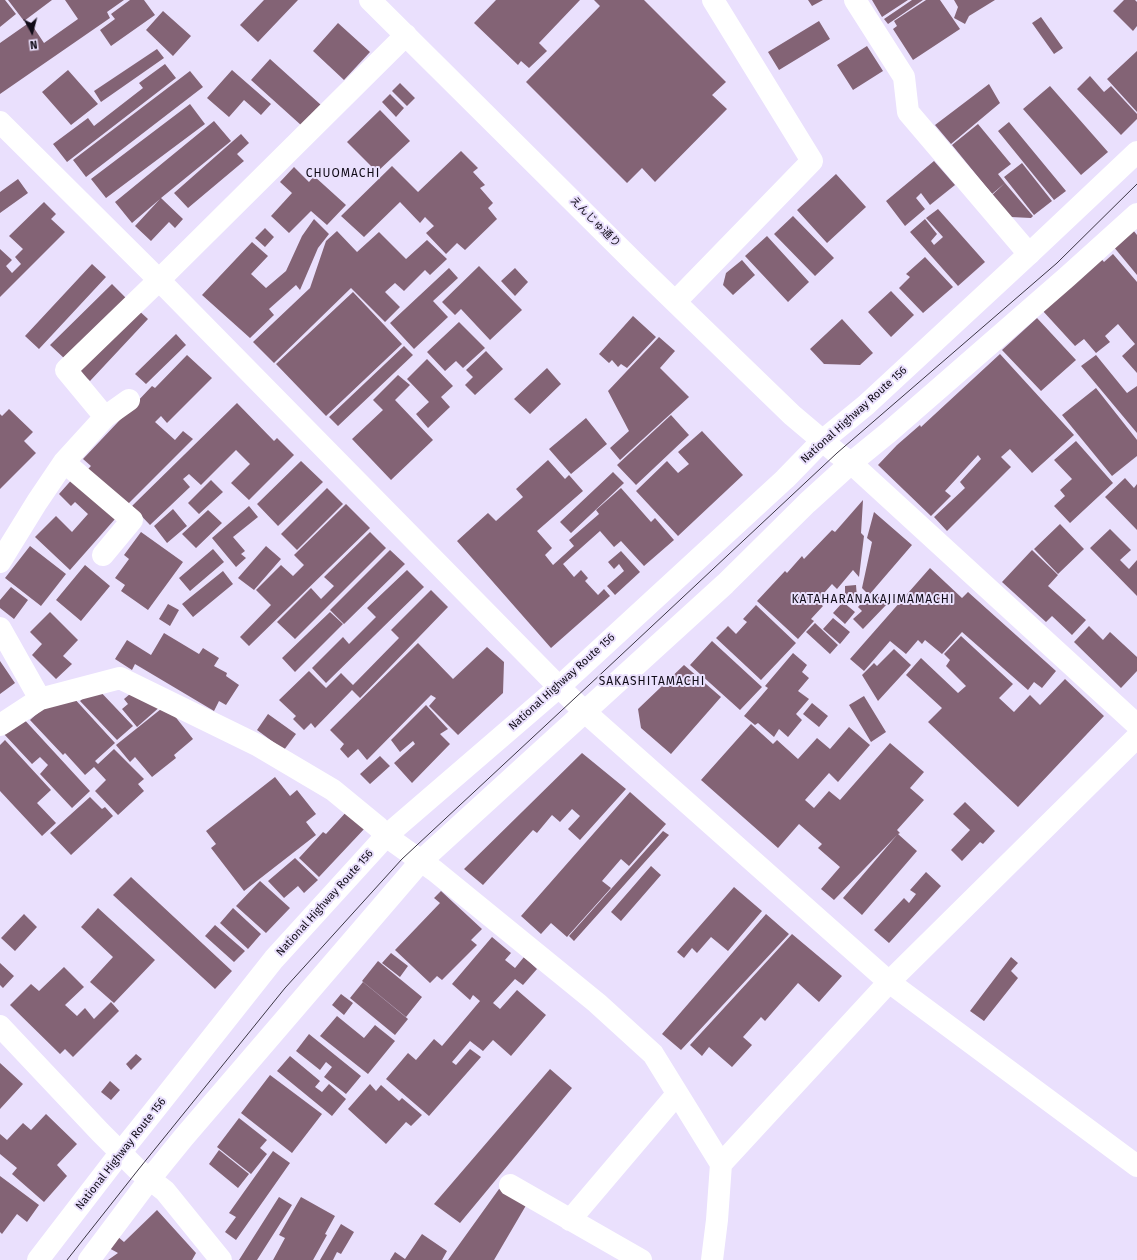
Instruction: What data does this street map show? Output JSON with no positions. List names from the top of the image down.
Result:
{
  "streets": {
    "main road": ["えんじゅ通り", "National Highway Route 156"]
  },
  "crossings": [
    ["えんじゅ通り", "National Highway Route 156"]
  ],
  "districts": ["CHUOMACHI", "KATAHARANAKAJIMAMACHI", "SAKASHITAMACHI"],
  "north": "bottom"
}
